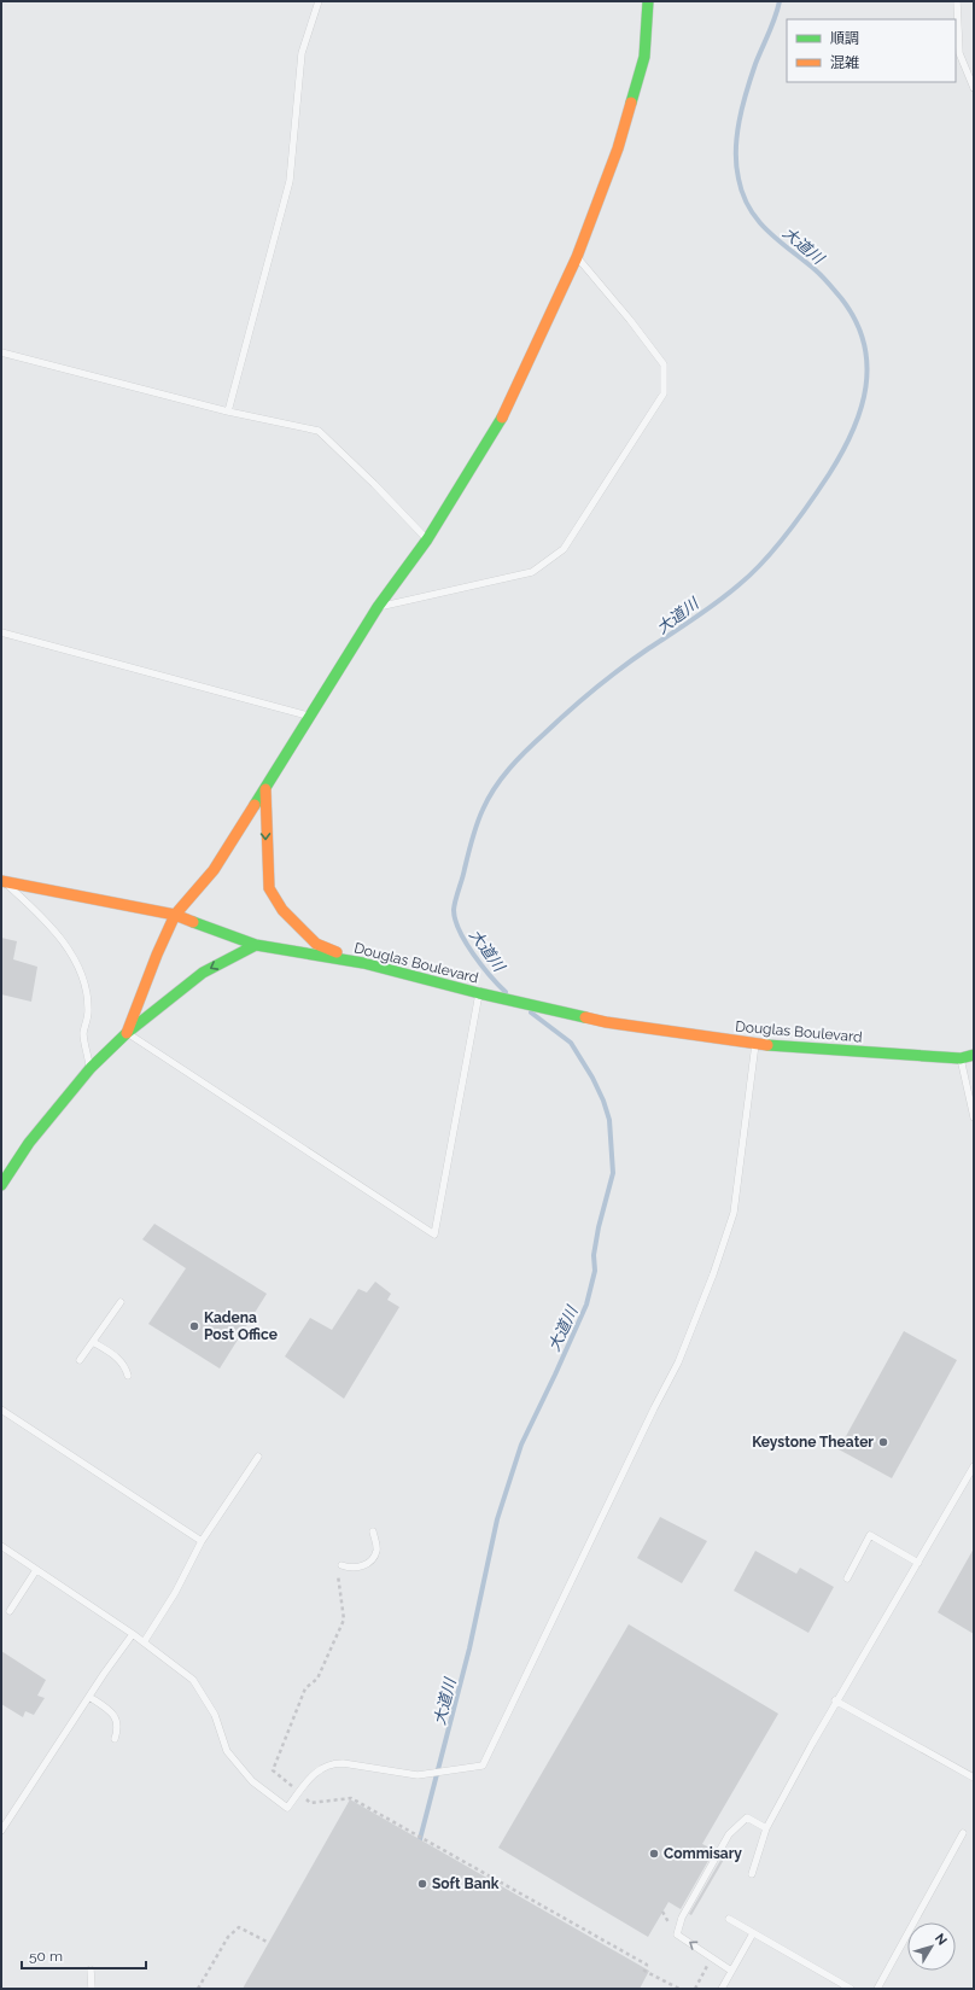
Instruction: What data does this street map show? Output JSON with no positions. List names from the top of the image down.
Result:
{
  "streets": {
    "street": ["Douglas Boulevard"]
  },
  "water": ["大道川"],
  "places": [
    "Kadena Post Office",
    "Keystone Theater",
    "Commisary",
    "Soft Bank"
  ],
  "legend": ["順調", "混雑"],
  "scale_bar": "50 m",
  "north": "top right"
}
